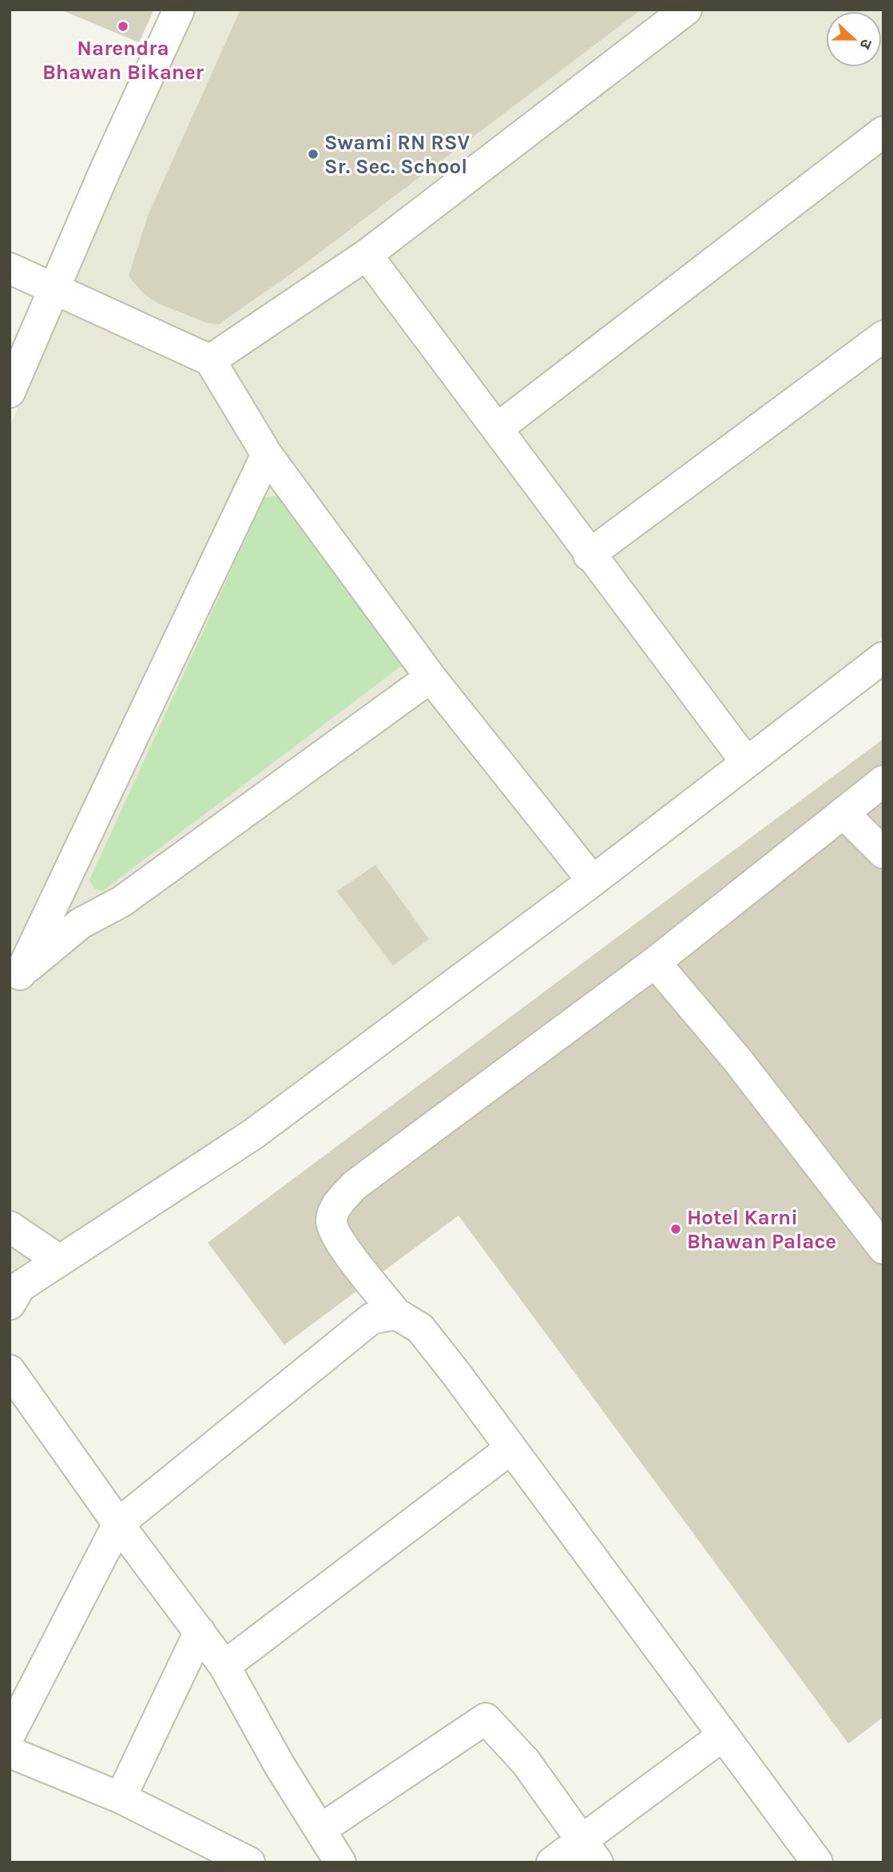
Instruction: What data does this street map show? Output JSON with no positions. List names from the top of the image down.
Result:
{
  "places": ["Narendra Bhawan Bikaner", "Swami RN RSV Sr. Sec. School", "Hotel Karni Bhawan Palace"],
  "north": "right"
}
